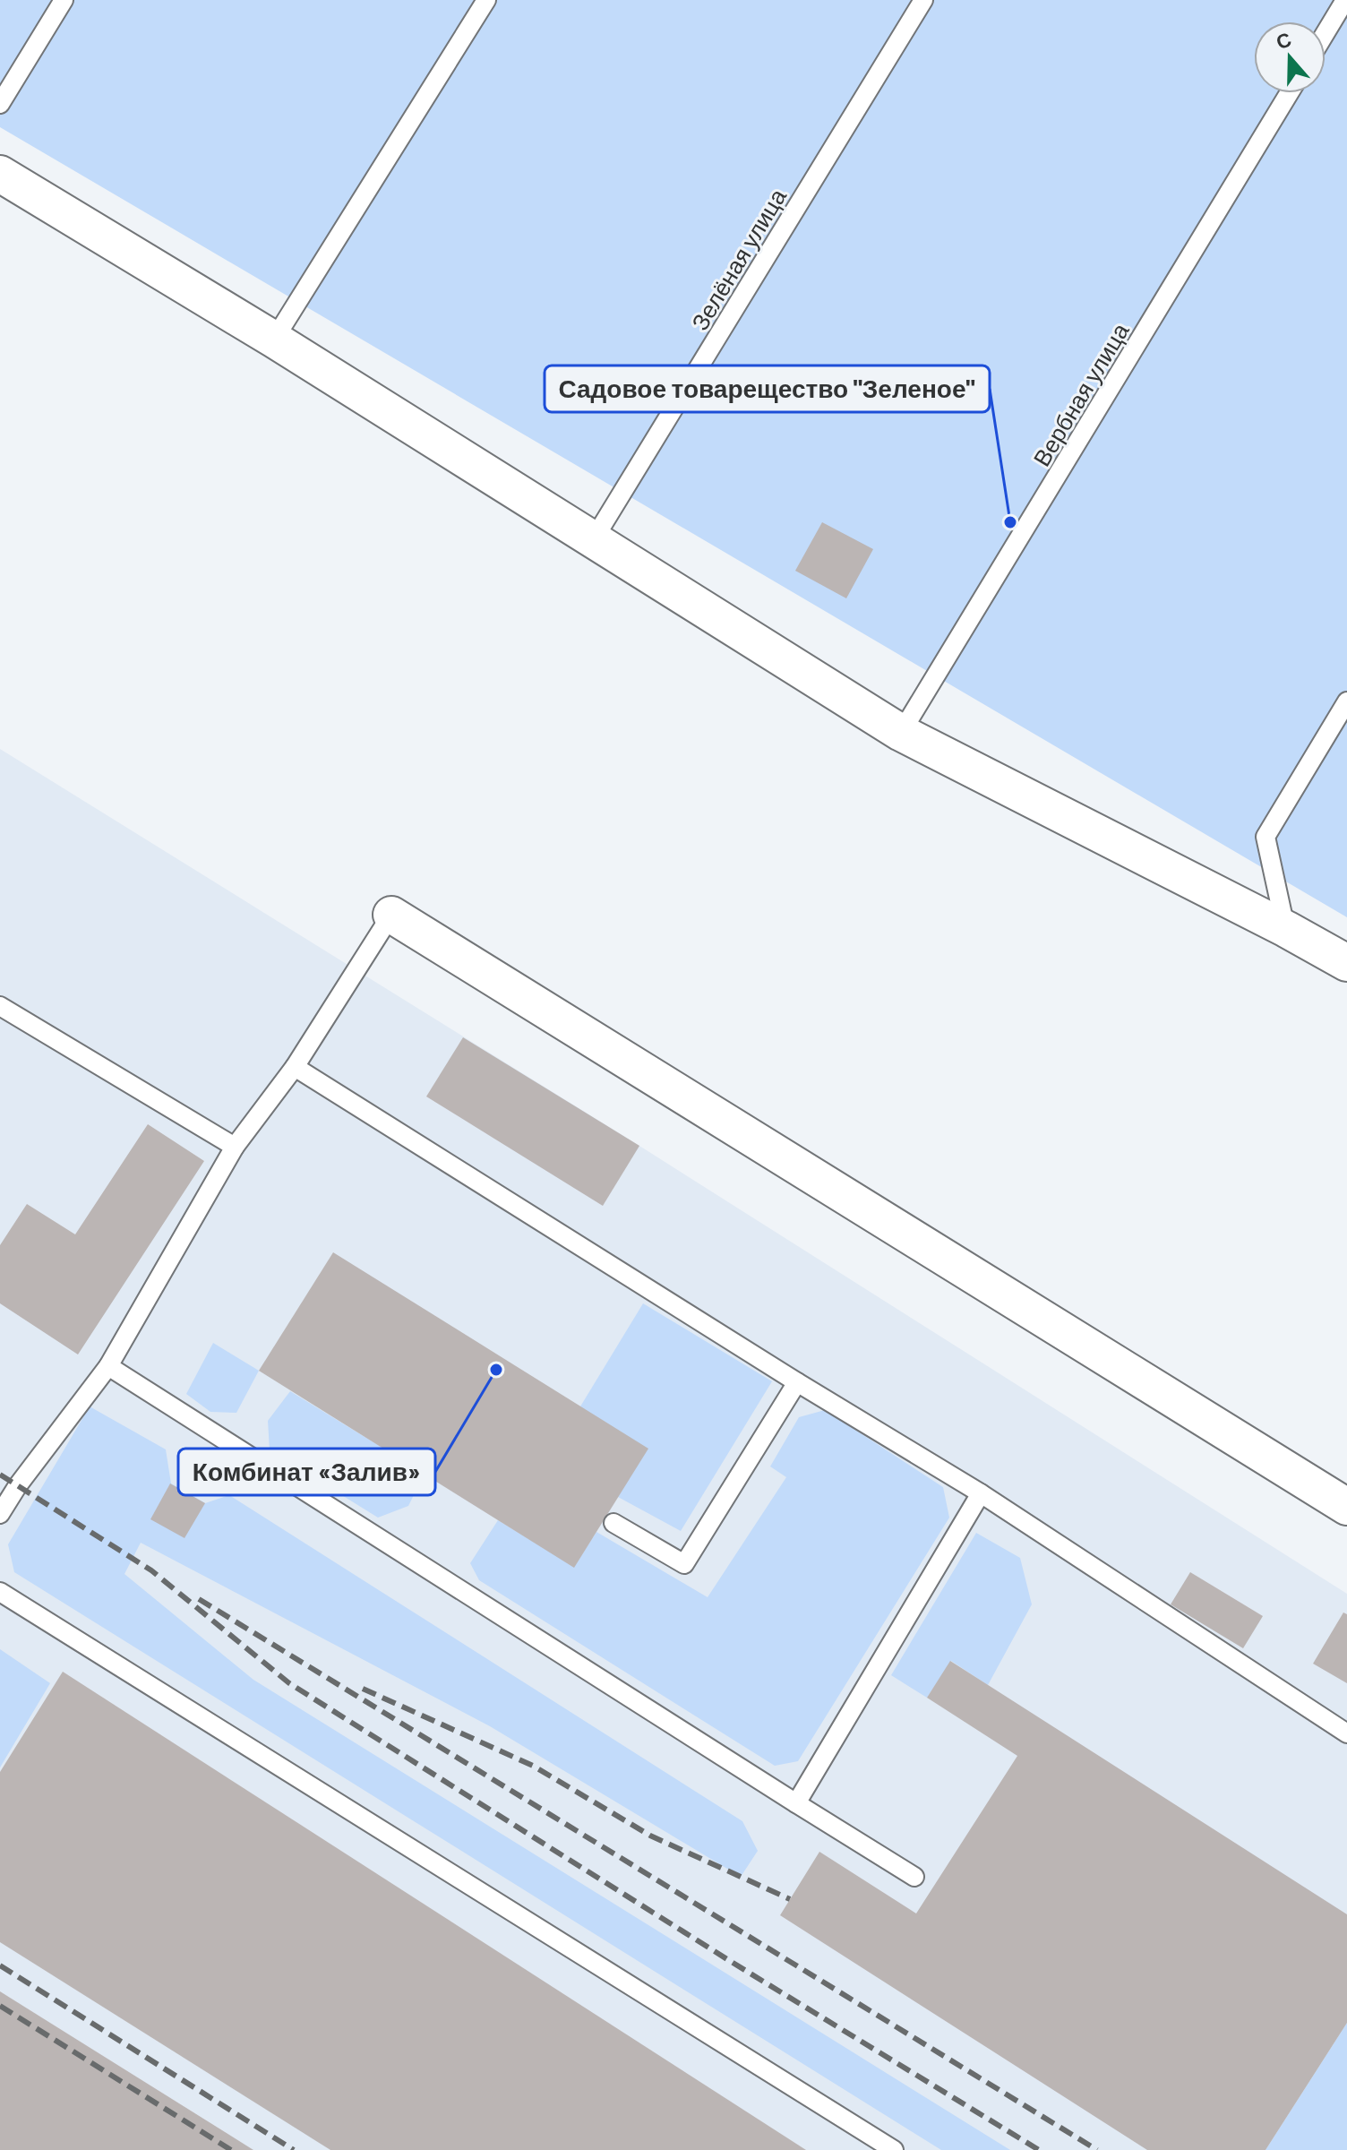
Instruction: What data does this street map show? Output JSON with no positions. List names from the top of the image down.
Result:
{
  "streets": {
    "lane": ["Зелёная улица", "Вербная улица"]
  },
  "places": ["Садовое товарещество \"Зеленое\"", "Комбинат «Залив»"],
  "north": "top"
}
